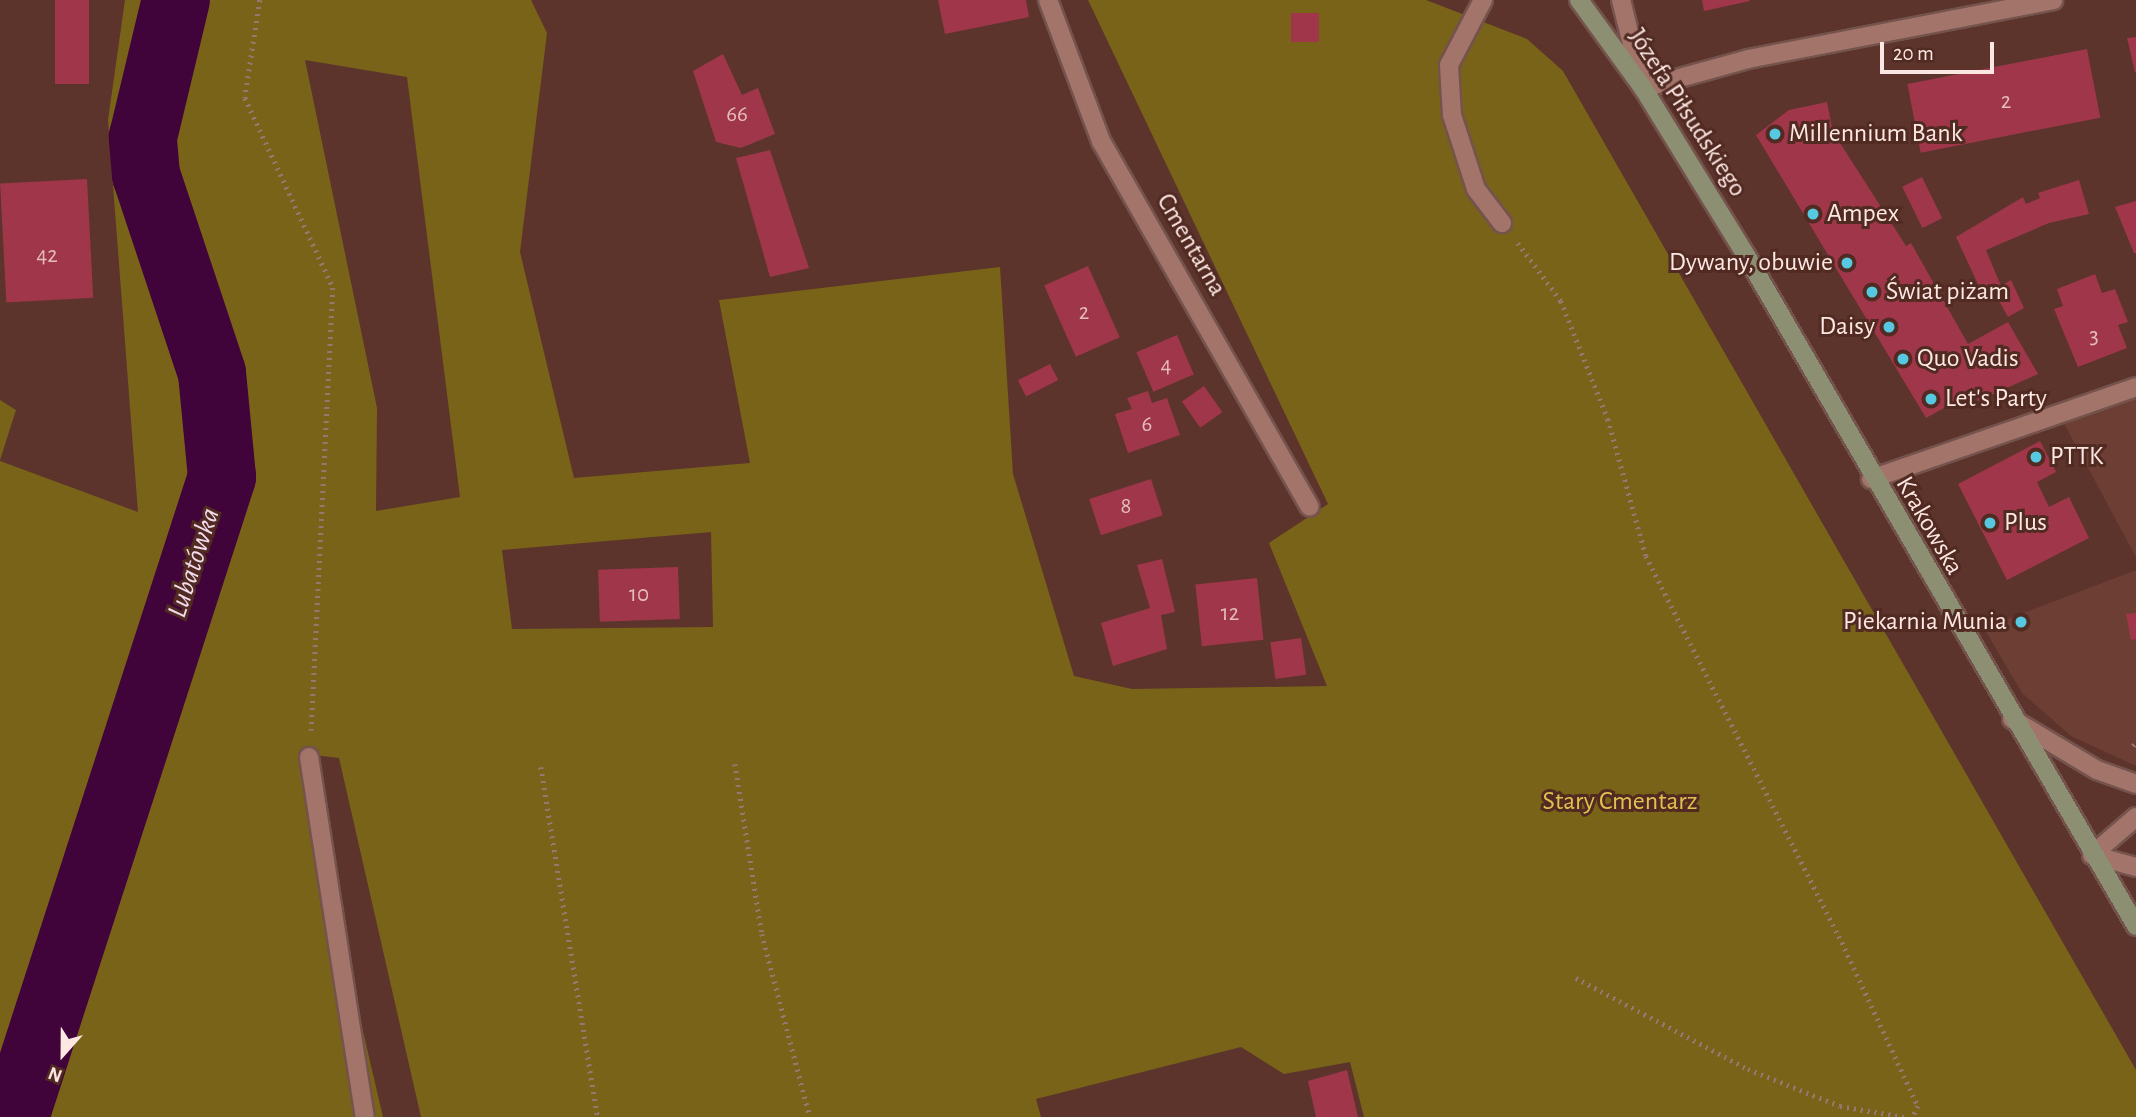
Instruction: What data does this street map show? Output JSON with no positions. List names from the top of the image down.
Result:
{
  "streets": {
    "main road": ["Józefa Piłsudskiego", "Krakowska"],
    "street": ["Cmentarna"]
  },
  "crossings": [
    ["Józefa Piłsudskiego", "Krakowska"]
  ],
  "water": ["Lubatówka"],
  "parks": ["Stary Cmentarz"],
  "places": [
    "Millennium Bank",
    "Ampex",
    "Dywany, obuwie",
    "Świat piżam",
    "Daisy",
    "Quo Vadis",
    "Let's Party",
    "PTTK",
    "Plus",
    "Piekarnia Munia"
  ],
  "house_numbers": [
    "2",
    "66",
    "42",
    "2",
    "3",
    "4",
    "6",
    "8",
    "10",
    "12"
  ],
  "scale_bar": "20 m",
  "north": "bottom"
}
